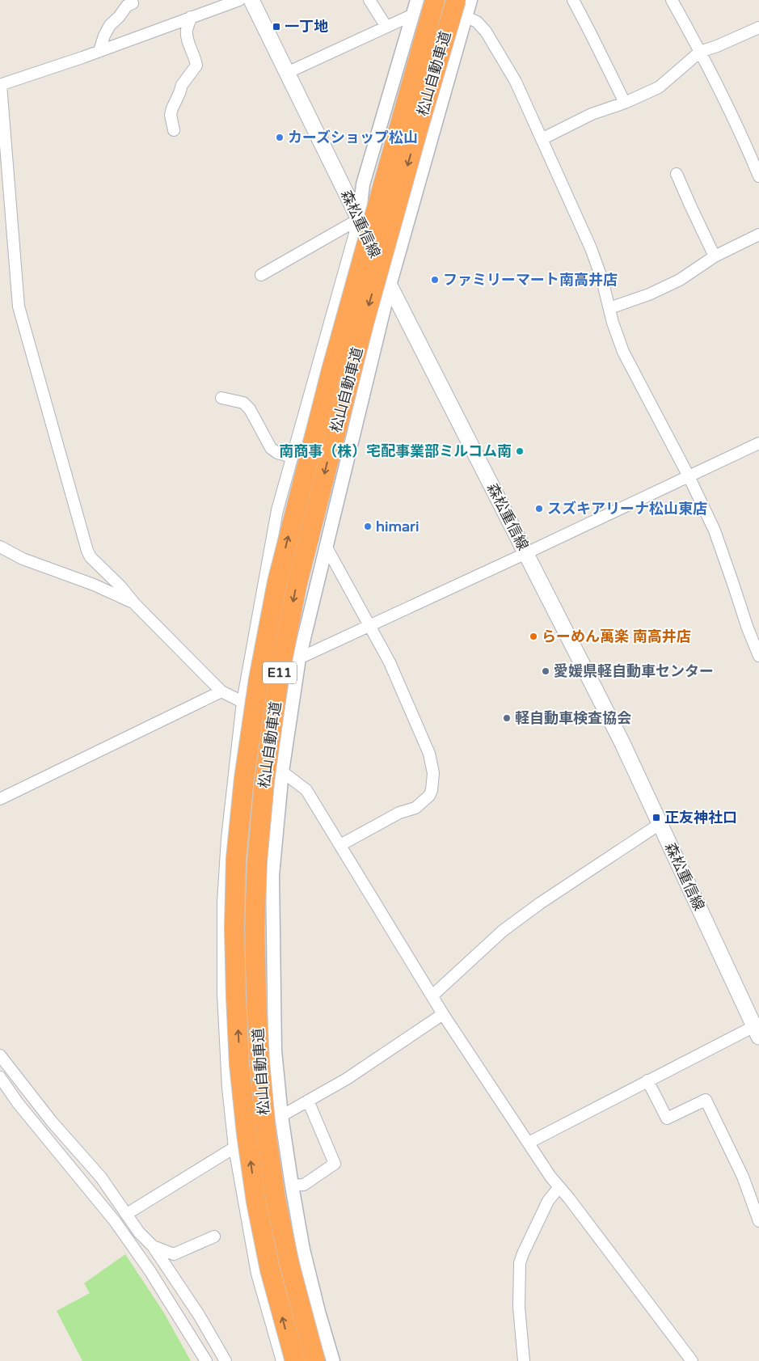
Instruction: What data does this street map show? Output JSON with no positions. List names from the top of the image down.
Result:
{
  "streets": {
    "highway": ["松山自動車道", "E11"],
    "main road": ["森松重信線"]
  },
  "places": {
    "transit": ["一丁地", "正友神社口"],
    "other": [
      "カーズショップ松山",
      "ファミリーマート南高井店",
      "南商事（株）宅配事業部ミルコム南",
      "スズキアリーナ松山東店",
      "himari",
      "らーめん萬楽 南高井店",
      "愛媛県軽自動車センター",
      "軽自動車検査協会"
    ]
  }
}
